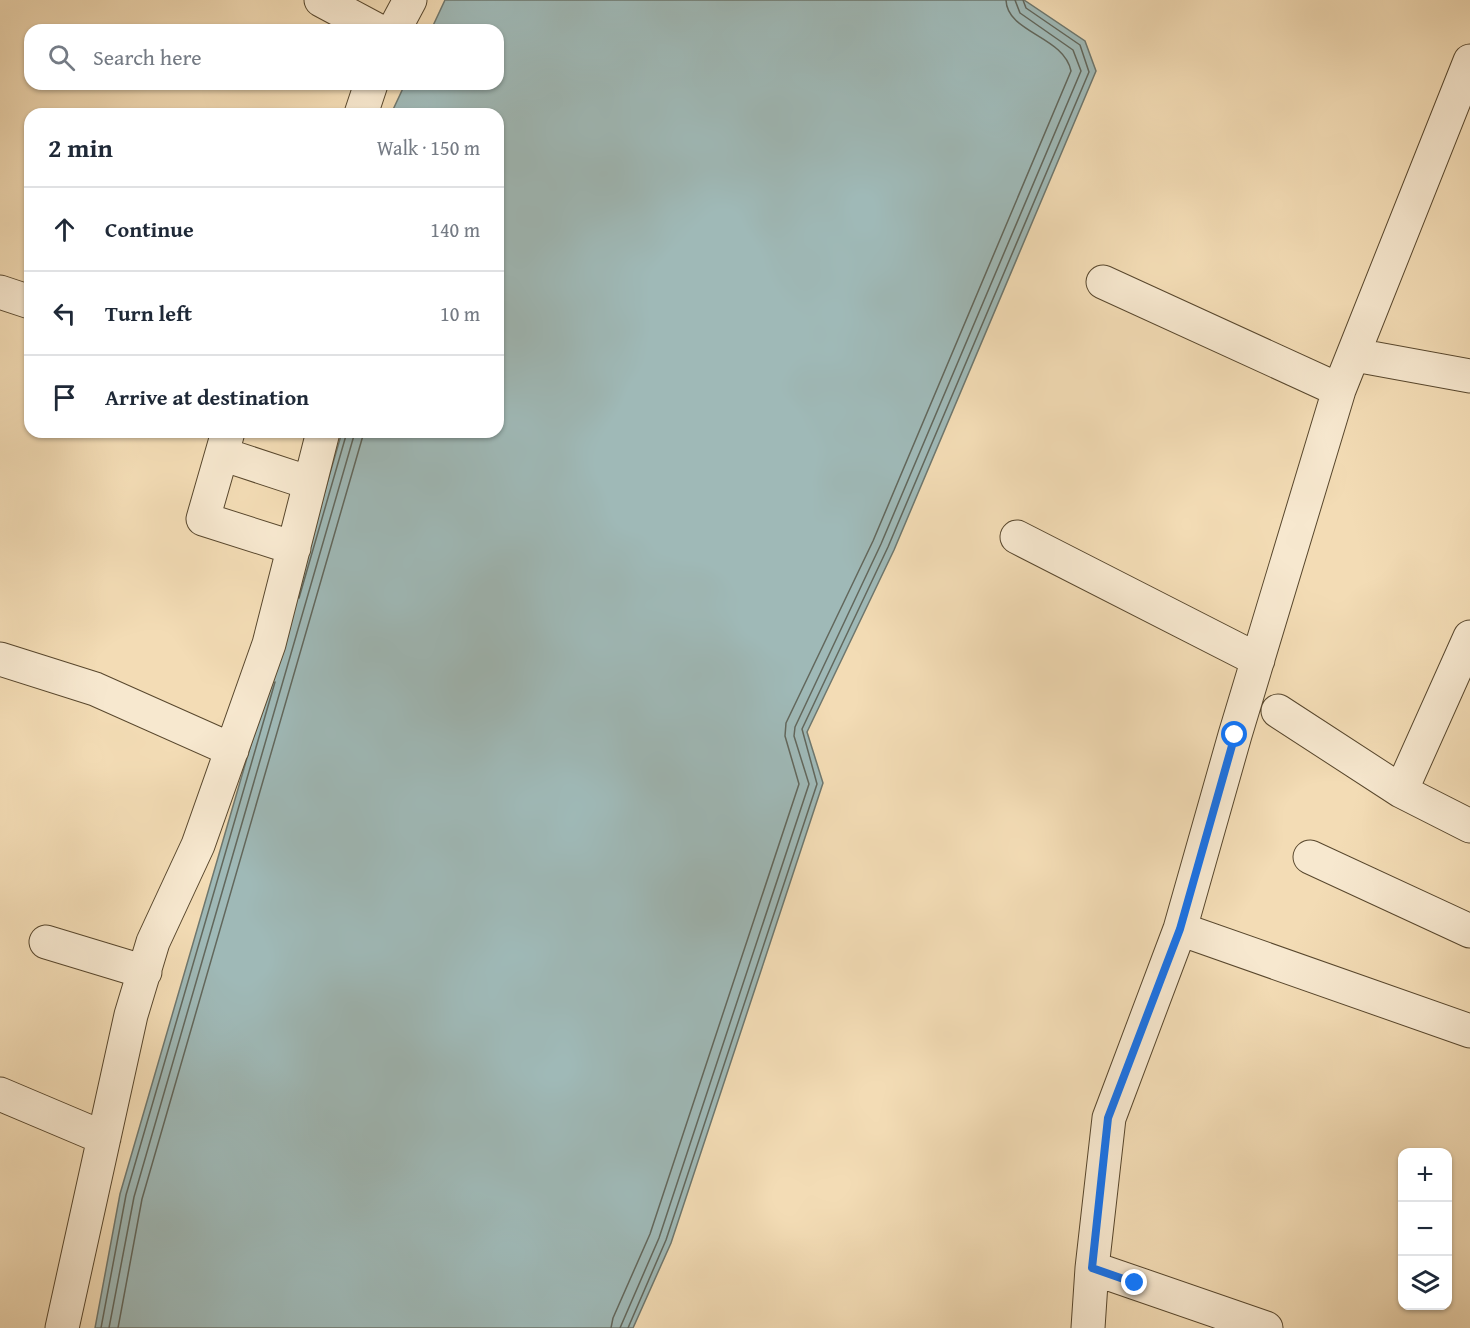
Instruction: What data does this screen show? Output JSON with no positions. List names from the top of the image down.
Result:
{
  "page": {
    "search": "Search here",
    "heading": ["2 min", "Walk · 150 m"],
    "list": [
      ["Continue", "140 m"],
      ["Turn left", "10 m"],
      "Arrive at destination"
    ],
    "map_buttons": ["+", "−"]
  }
}
